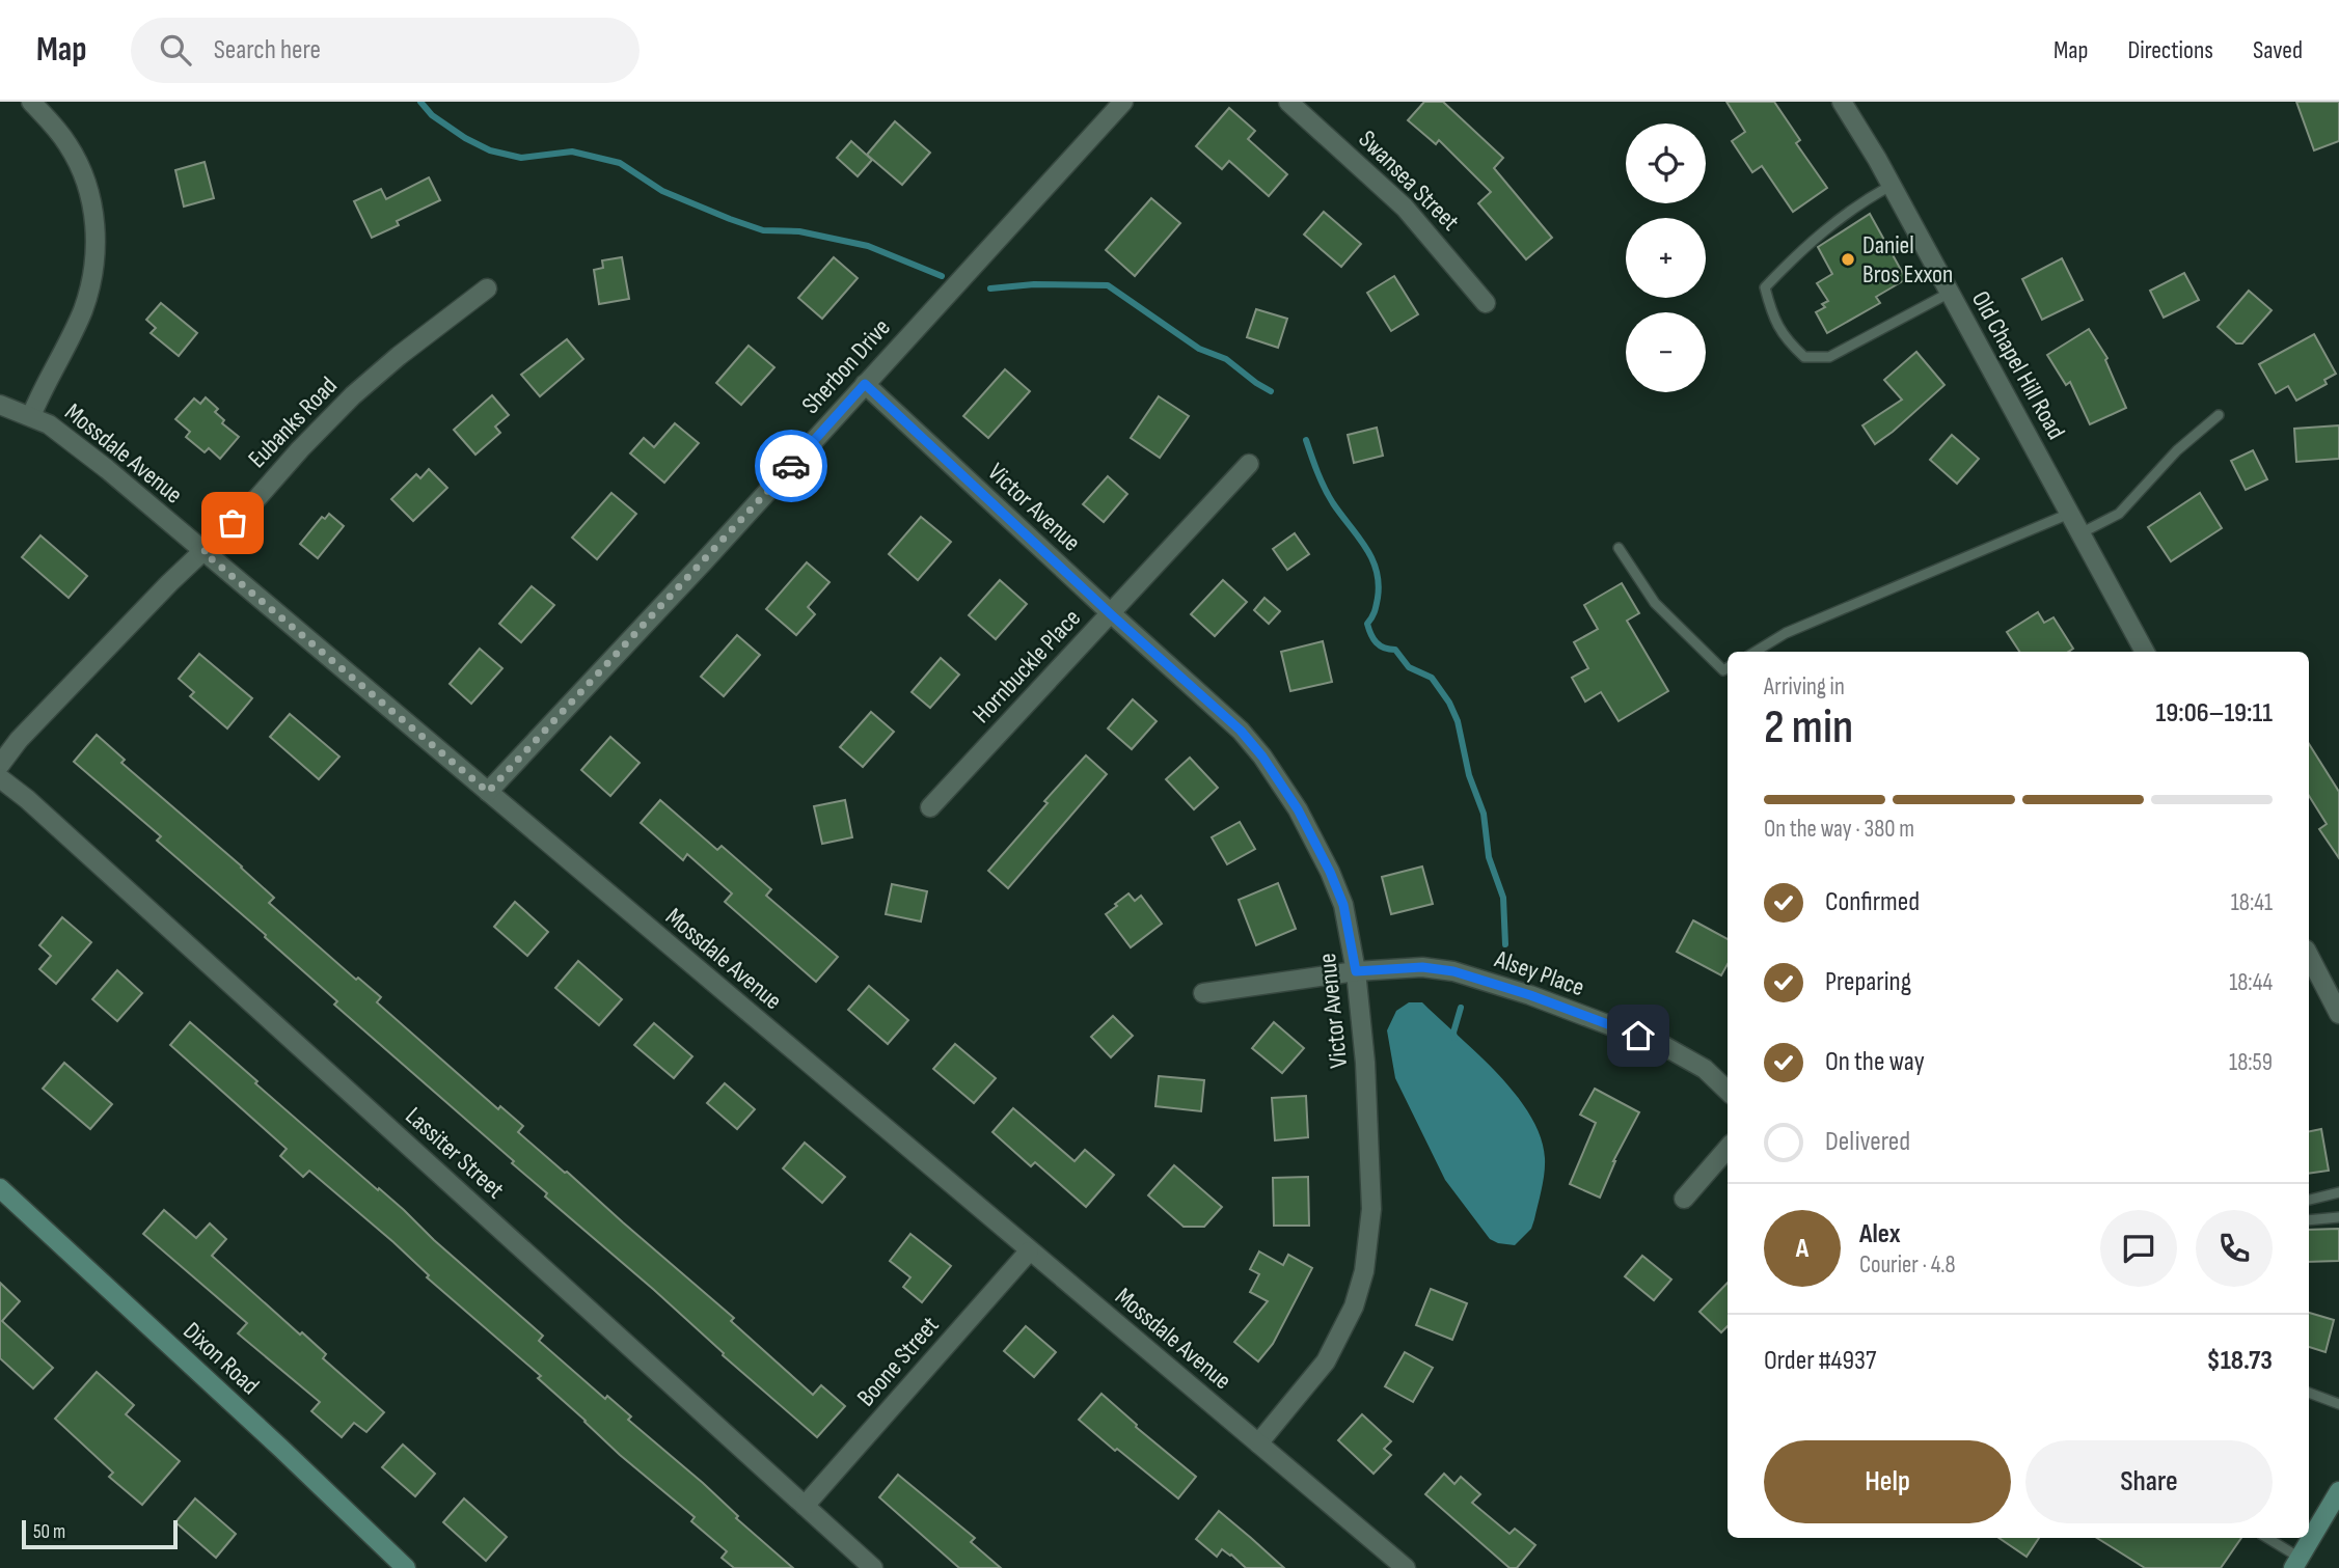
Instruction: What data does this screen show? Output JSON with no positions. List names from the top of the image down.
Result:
{
  "streets": {
    "street": [
      "Swansea Street",
      "Old Chapel Hill Road",
      "Sherbon Drive",
      "Eubanks Road",
      "Mossdale Avenue",
      "Victor Avenue",
      "Hornbuckle Place",
      "Alsey Place",
      "Lassiter Street",
      "Dixon Road",
      "Boone Street"
    ]
  },
  "crossings": [
    ["Sherbon Drive", "Mossdale Avenue"],
    ["Sherbon Drive", "Victor Avenue"],
    ["Eubanks Road", "Mossdale Avenue"],
    ["Mossdale Avenue", "Victor Avenue"],
    ["Mossdale Avenue", "Boone Street"],
    ["Victor Avenue", "Hornbuckle Place"],
    ["Victor Avenue", "Alsey Place"],
    ["Lassiter Street", "Boone Street"]
  ],
  "places": ["Daniel Bros Exxon"],
  "scale_bar": "50 m",
  "page": {
    "header": "Map",
    "search": "Search here",
    "nav": ["Map", "Directions", "Saved"],
    "map_buttons": ["+", "−"],
    "heading": ["2 min", "Arriving in", "19:06–19:11"],
    "panel": [
      "Alex",
      "Courier · 4.8",
      "Order #4937",
      "$18.73"
    ],
    "bar": "On the way · 380 m",
    "list": [
      ["Confirmed", "18:41"],
      ["Preparing", "18:44"],
      ["On the way", "18:59"],
      "Delivered"
    ],
    "round": "A",
    "buttons": ["Help", "Share"],
    "scale": "50 m"
  }
}
